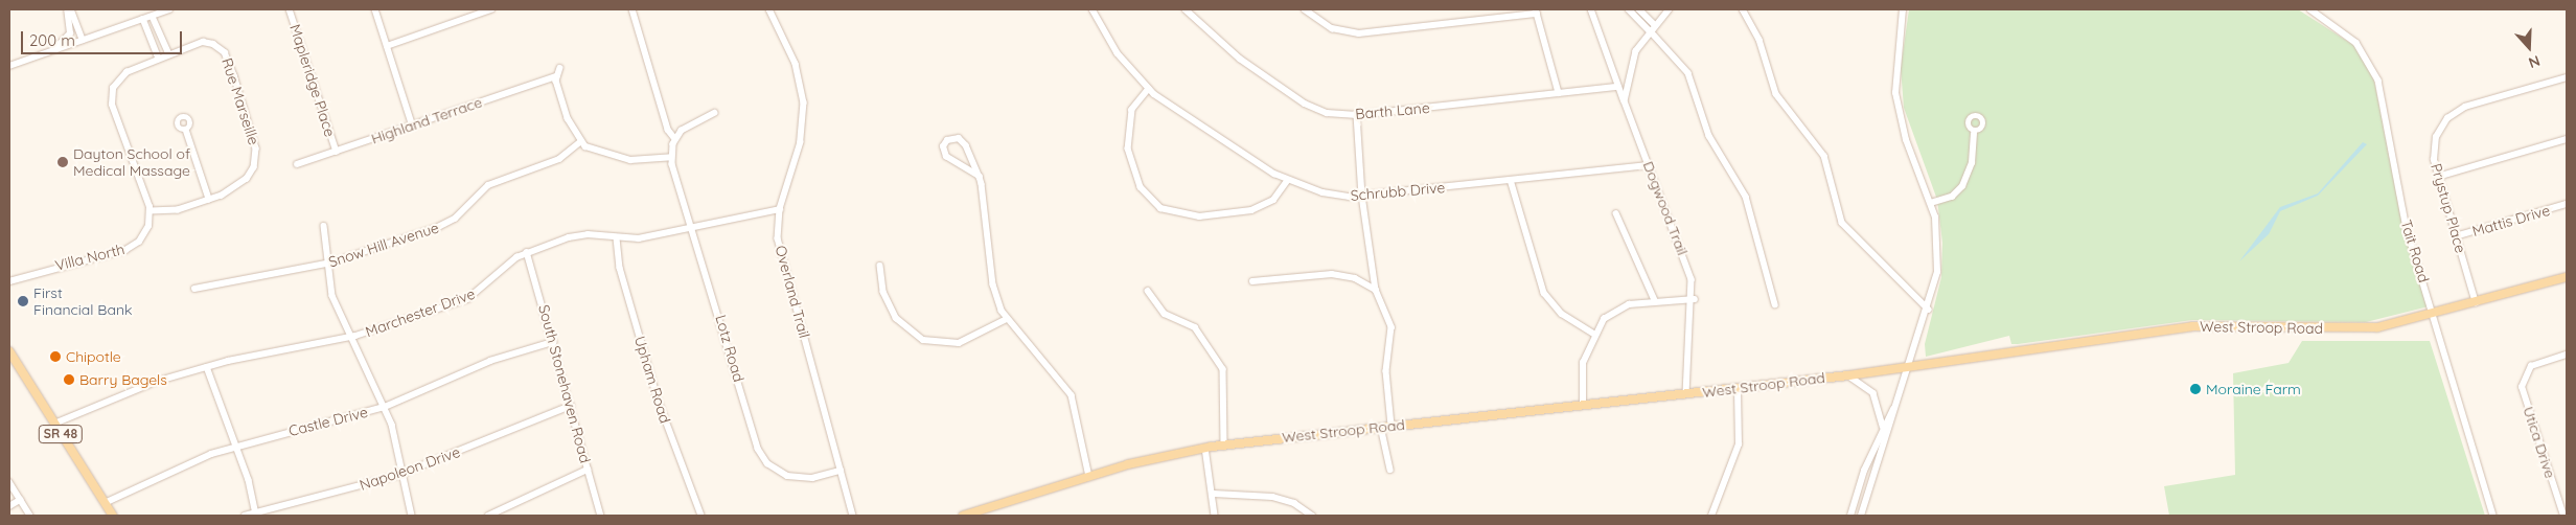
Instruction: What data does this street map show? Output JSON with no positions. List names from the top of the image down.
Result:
{
  "streets": {
    "main road": ["West Stroop Road", "SR 48"],
    "street": [
      "Mapleridge Place",
      "Rue Marseille",
      "Barth Lane",
      "Highland Terrace",
      "Schrubb Drive",
      "Dogwood Trail",
      "Prystup Place",
      "Mattis Drive",
      "Snow Hill Avenue",
      "Tait Road",
      "Villa North",
      "Overland Trail",
      "Marchester Drive",
      "Lotz Road",
      "Upham Road",
      "South Stonehaven Road",
      "Castle Drive",
      "Utica Drive",
      "Napoleon Drive"
    ]
  },
  "crossings": [
    ["Mapleridge Place", "Highland Terrace"],
    ["Rue Marseille", "Villa North"],
    ["Schrubb Drive", "Dogwood Trail"],
    ["Dogwood Trail", "West Stroop Road"],
    ["Prystup Place", "Mattis Drive"],
    ["Prystup Place", "West Stroop Road"],
    ["Tait Road", "West Stroop Road"],
    ["Overland Trail", "Marchester Drive"],
    ["Overland Trail", "Lotz Road"],
    ["Marchester Drive", "Lotz Road"],
    ["Marchester Drive", "Upham Road"],
    ["Marchester Drive", "South Stonehaven Road"],
    ["Marchester Drive", "SR 48"],
    ["South Stonehaven Road", "Castle Drive"],
    ["South Stonehaven Road", "Napoleon Drive"],
    ["Castle Drive", "SR 48"]
  ],
  "places": [
    "Dayton School of Medical Massage",
    "First Financial Bank",
    "Chipotle",
    "Barry Bagels",
    "Moraine Farm"
  ],
  "scale_bar": "200 m",
  "north": "bottom"
}
